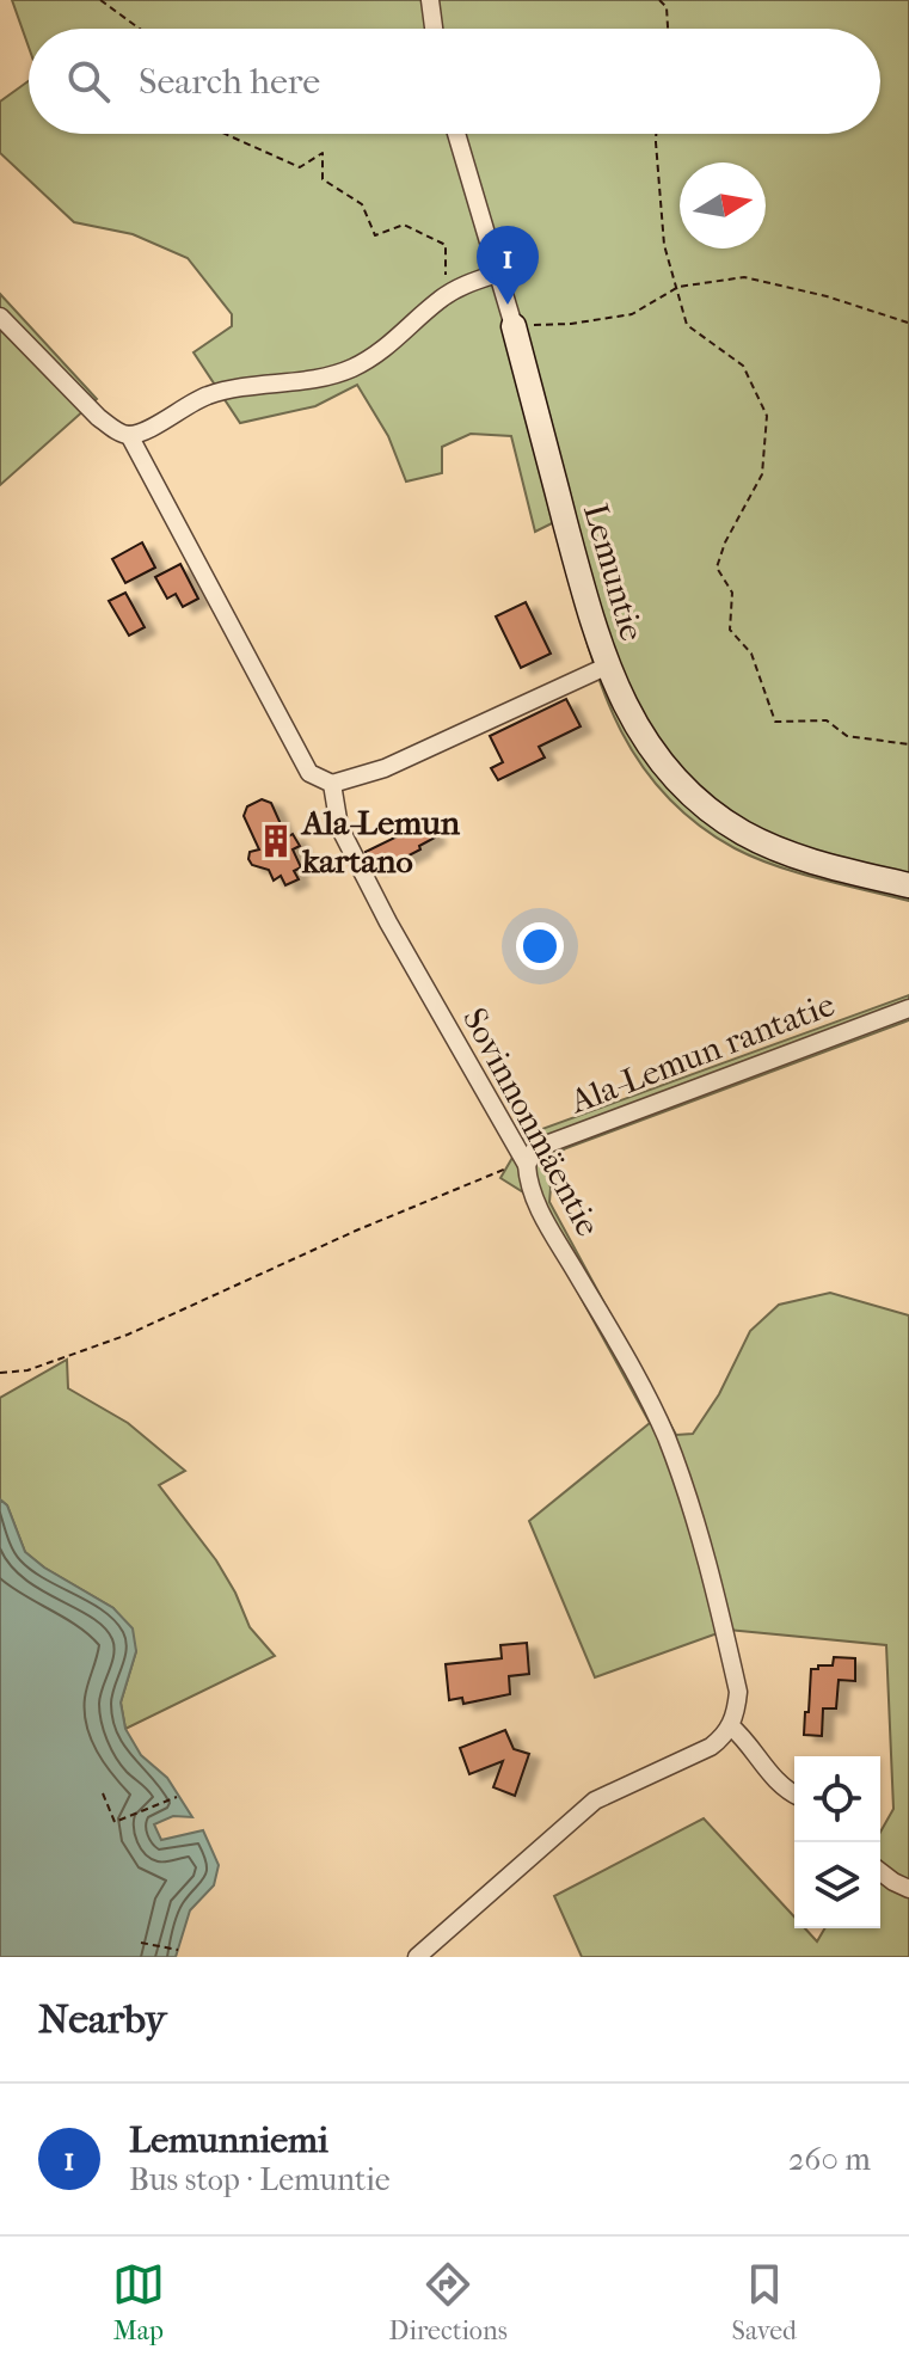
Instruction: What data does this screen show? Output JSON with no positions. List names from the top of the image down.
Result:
{
  "streets": {
    "street": ["Lemuntie", "Ala-Lemun rantatie", "Sovinnonmäentie"]
  },
  "crossings": [
    ["Ala-Lemun rantatie", "Sovinnonmäentie"]
  ],
  "places": {
    "building": ["Ala-Lemun kartano"]
  },
  "north": "right",
  "page": {
    "search": "Search here",
    "pins": "1",
    "heading": "Nearby",
    "list": [
      {
        "mark": "1",
        "name": "Lemunniemi",
        "note": "Bus stop · Lemuntie",
        "value": "260 m"
      }
    ],
    "nav": ["Map", "Directions", "Saved"]
  }
}
